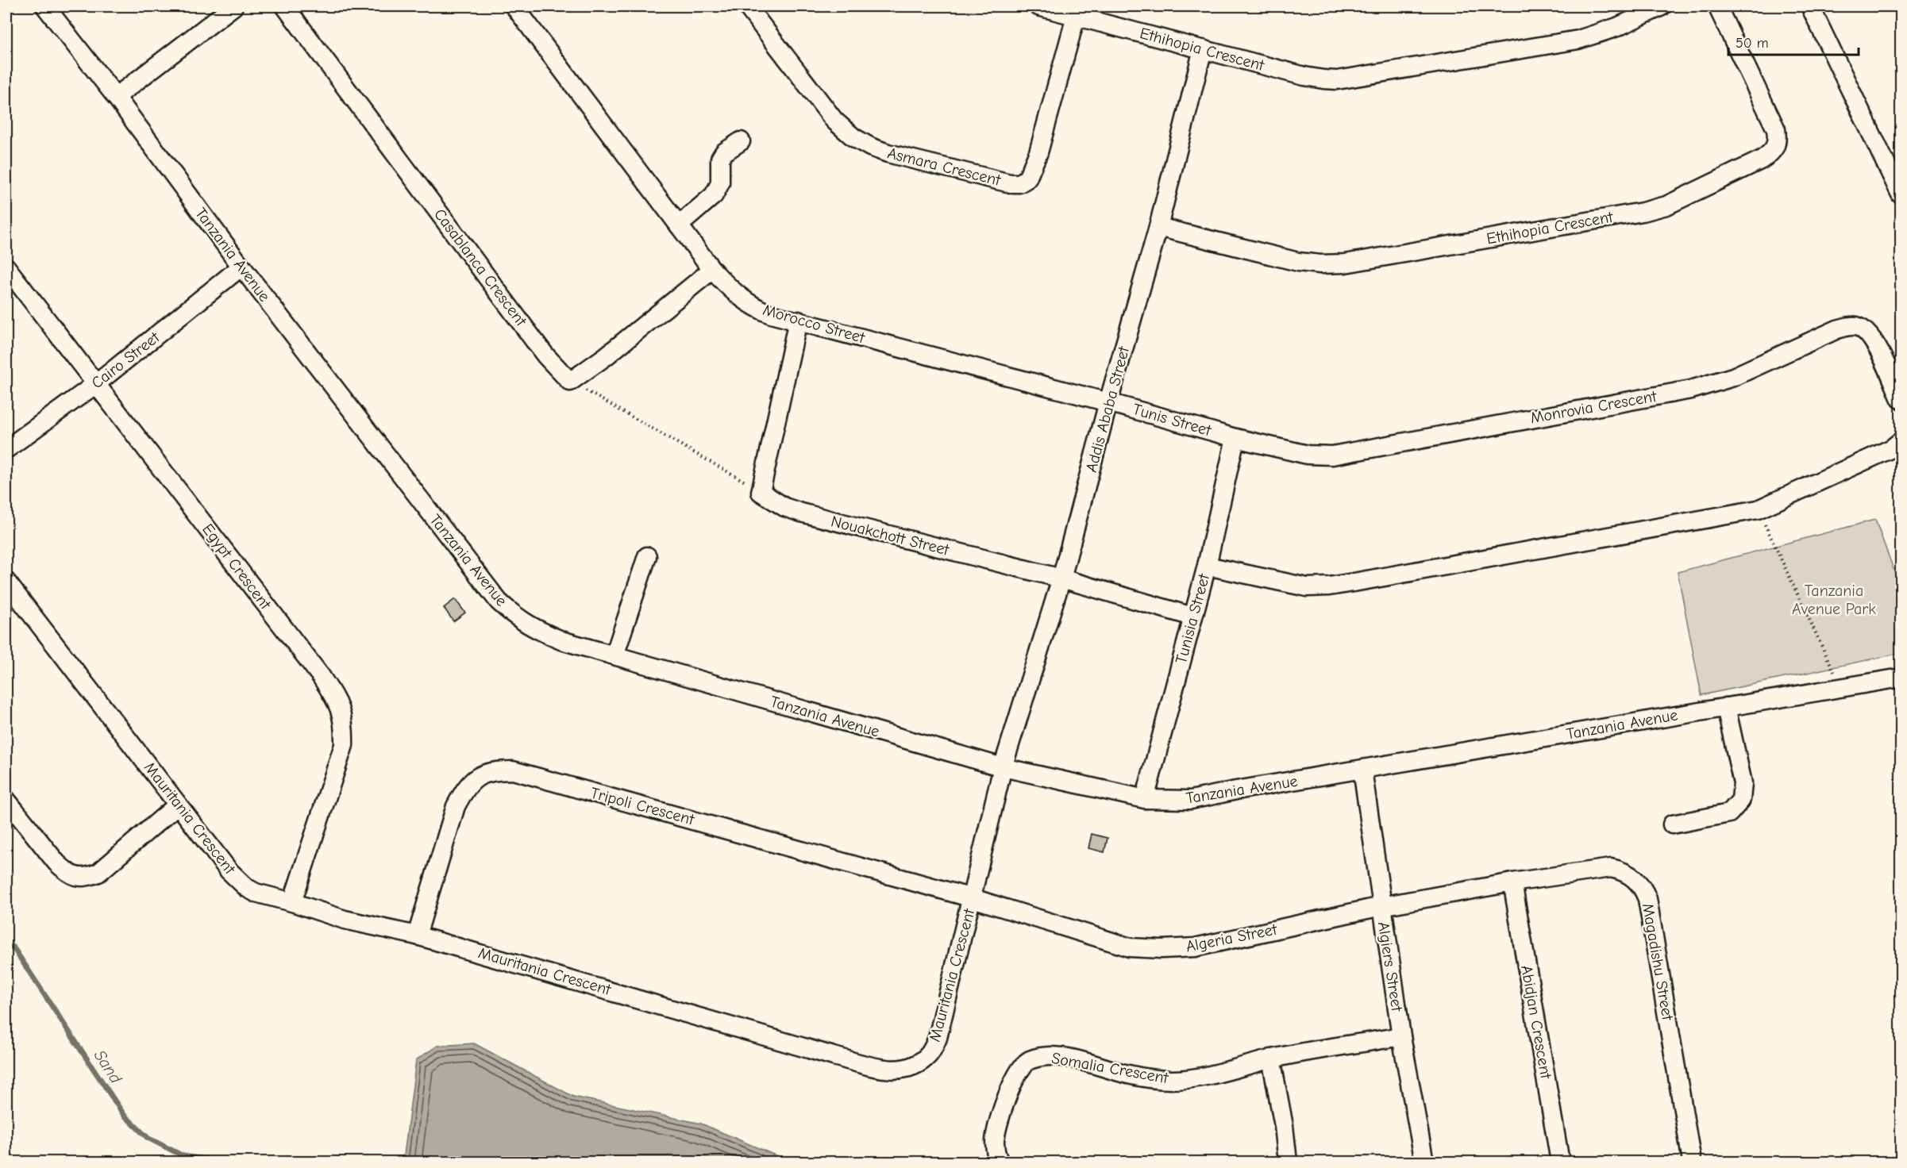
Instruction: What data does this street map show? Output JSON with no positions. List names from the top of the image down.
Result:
{
  "streets": {
    "street": [
      "Ethihopia Crescent",
      "Asmara Crescent",
      "Tanzania Avenue",
      "Casablanca Crescent",
      "Morocco Street",
      "Cairo Street",
      "Monrovia Crescent",
      "Addis Ababa Street",
      "Tunis Street",
      "Nouakchott Street",
      "Egypt Crescent",
      "Tunisia Street",
      "Tripoli Crescent",
      "Mauritania Crescent",
      "Algeria Street",
      "Magadishu Street",
      "Algiers Street",
      "Abidjan Crescent",
      "Somalia Crescent"
    ]
  },
  "crossings": [
    ["Ethihopia Crescent", "Asmara Crescent"],
    ["Ethihopia Crescent", "Addis Ababa Street"],
    ["Tanzania Avenue", "Cairo Street"],
    ["Tanzania Avenue", "Addis Ababa Street"],
    ["Tanzania Avenue", "Tunisia Street"],
    ["Tanzania Avenue", "Mauritania Crescent"],
    ["Tanzania Avenue", "Algiers Street"],
    ["Morocco Street", "Addis Ababa Street"],
    ["Morocco Street", "Tunis Street"],
    ["Cairo Street", "Egypt Crescent"],
    ["Monrovia Crescent", "Tunis Street"],
    ["Monrovia Crescent", "Tunisia Street"],
    ["Addis Ababa Street", "Tunis Street"],
    ["Addis Ababa Street", "Nouakchott Street"],
    ["Addis Ababa Street", "Mauritania Crescent"],
    ["Tunis Street", "Tunisia Street"],
    ["Nouakchott Street", "Tunisia Street"],
    ["Egypt Crescent", "Mauritania Crescent"],
    ["Tripoli Crescent", "Mauritania Crescent"],
    ["Tripoli Crescent", "Algeria Street"],
    ["Mauritania Crescent", "Algeria Street"],
    ["Algeria Street", "Magadishu Street"],
    ["Algeria Street", "Algiers Street"],
    ["Magadishu Street", "Algiers Street"],
    ["Magadishu Street", "Abidjan Crescent"],
    ["Algiers Street", "Somalia Crescent"]
  ],
  "water": ["Sand"],
  "parks": ["Tanzania Avenue Park"],
  "scale_bar": "50 m"
}
